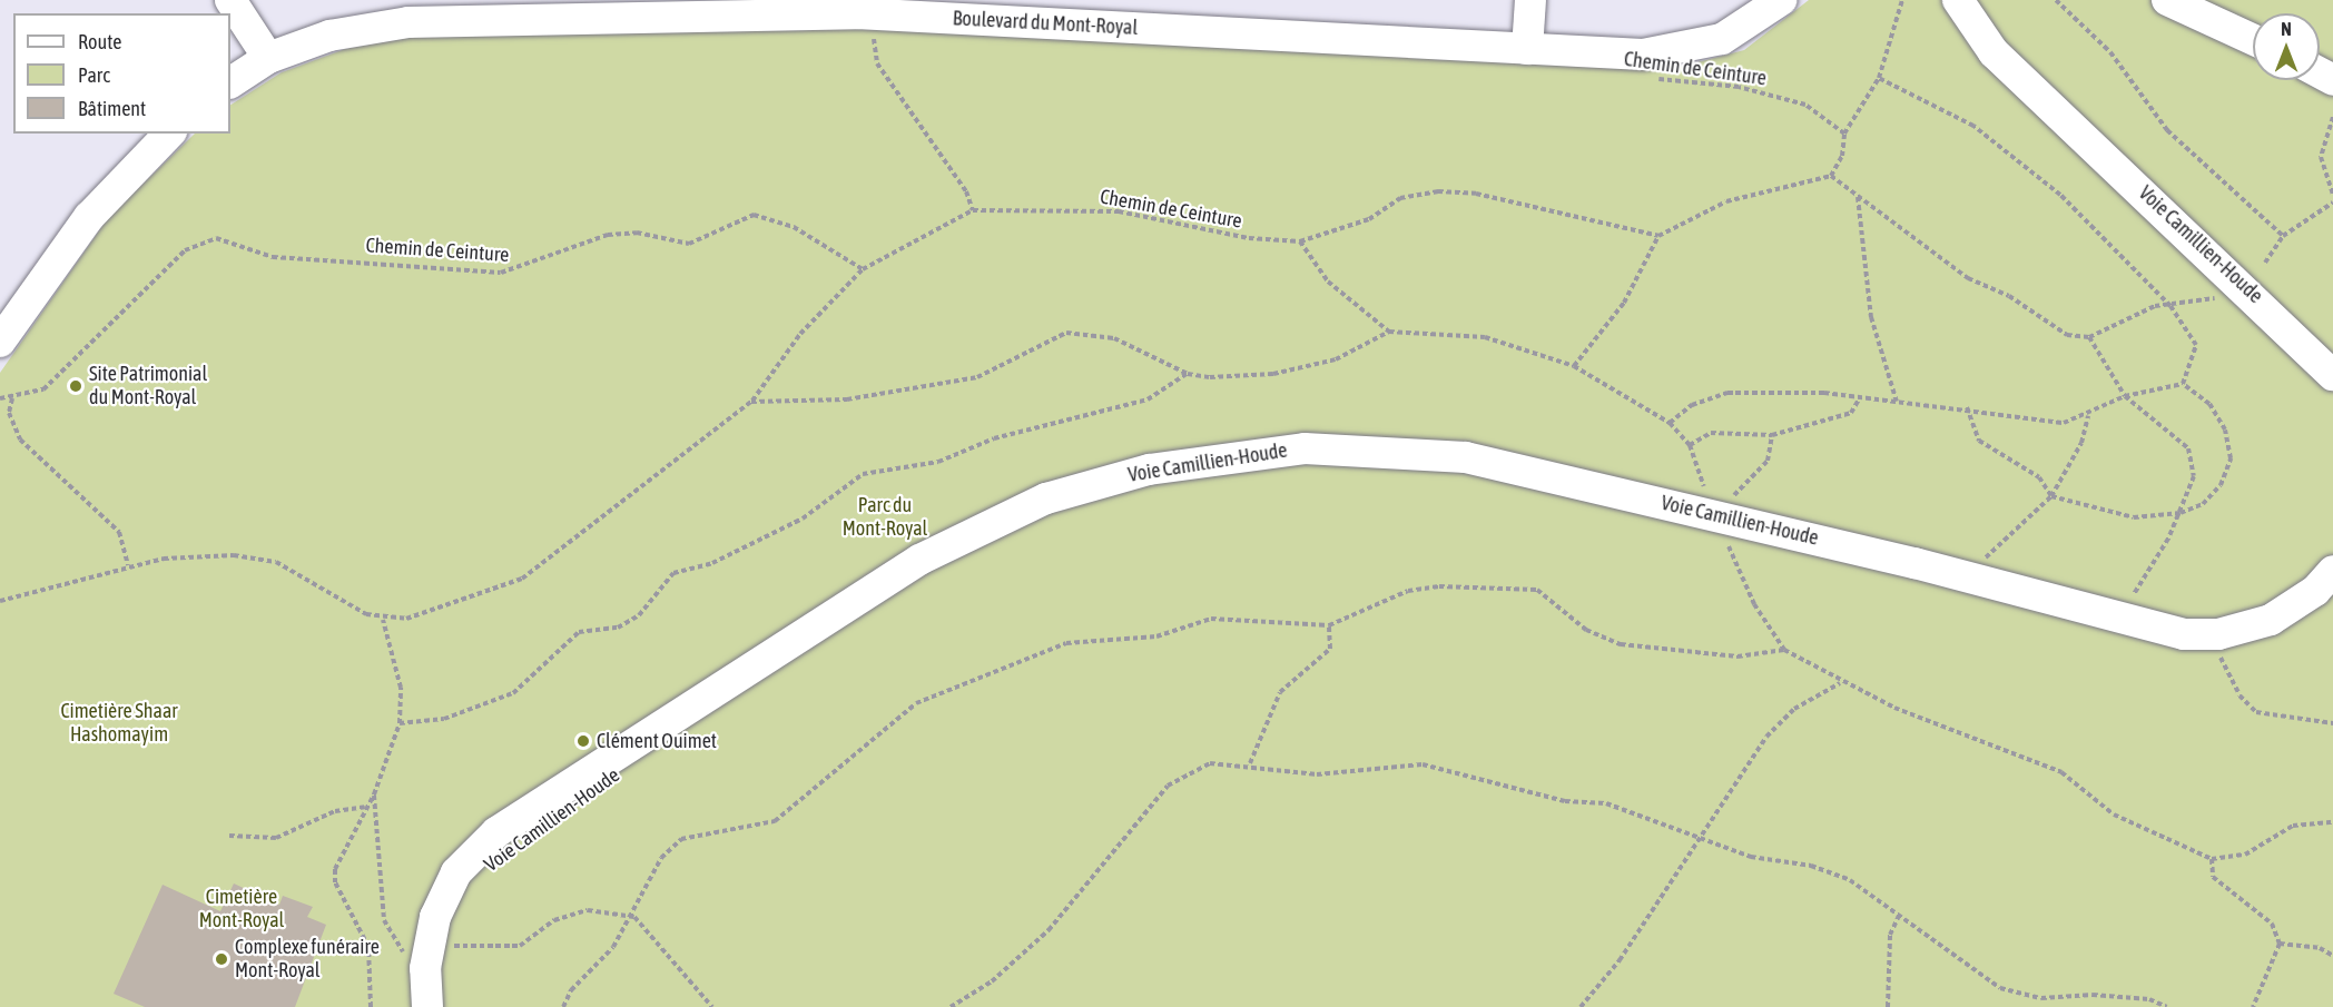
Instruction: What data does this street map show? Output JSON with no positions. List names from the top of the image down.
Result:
{
  "streets": {
    "street": ["Boulevard du Mont-Royal", "Voie Camillien-Houde"],
    "path": ["Chemin de Ceinture"]
  },
  "parks": ["Parc du Mont-Royal", "Cimetière Shaar Hashomayim", "Cimetière Mont-Royal"],
  "places": ["Site Patrimonial du Mont-Royal", "Clément Ouimet", "Complexe funéraire Mont-Royal"],
  "legend": ["Route", "Parc", "Bâtiment"],
  "north": "top"
}
